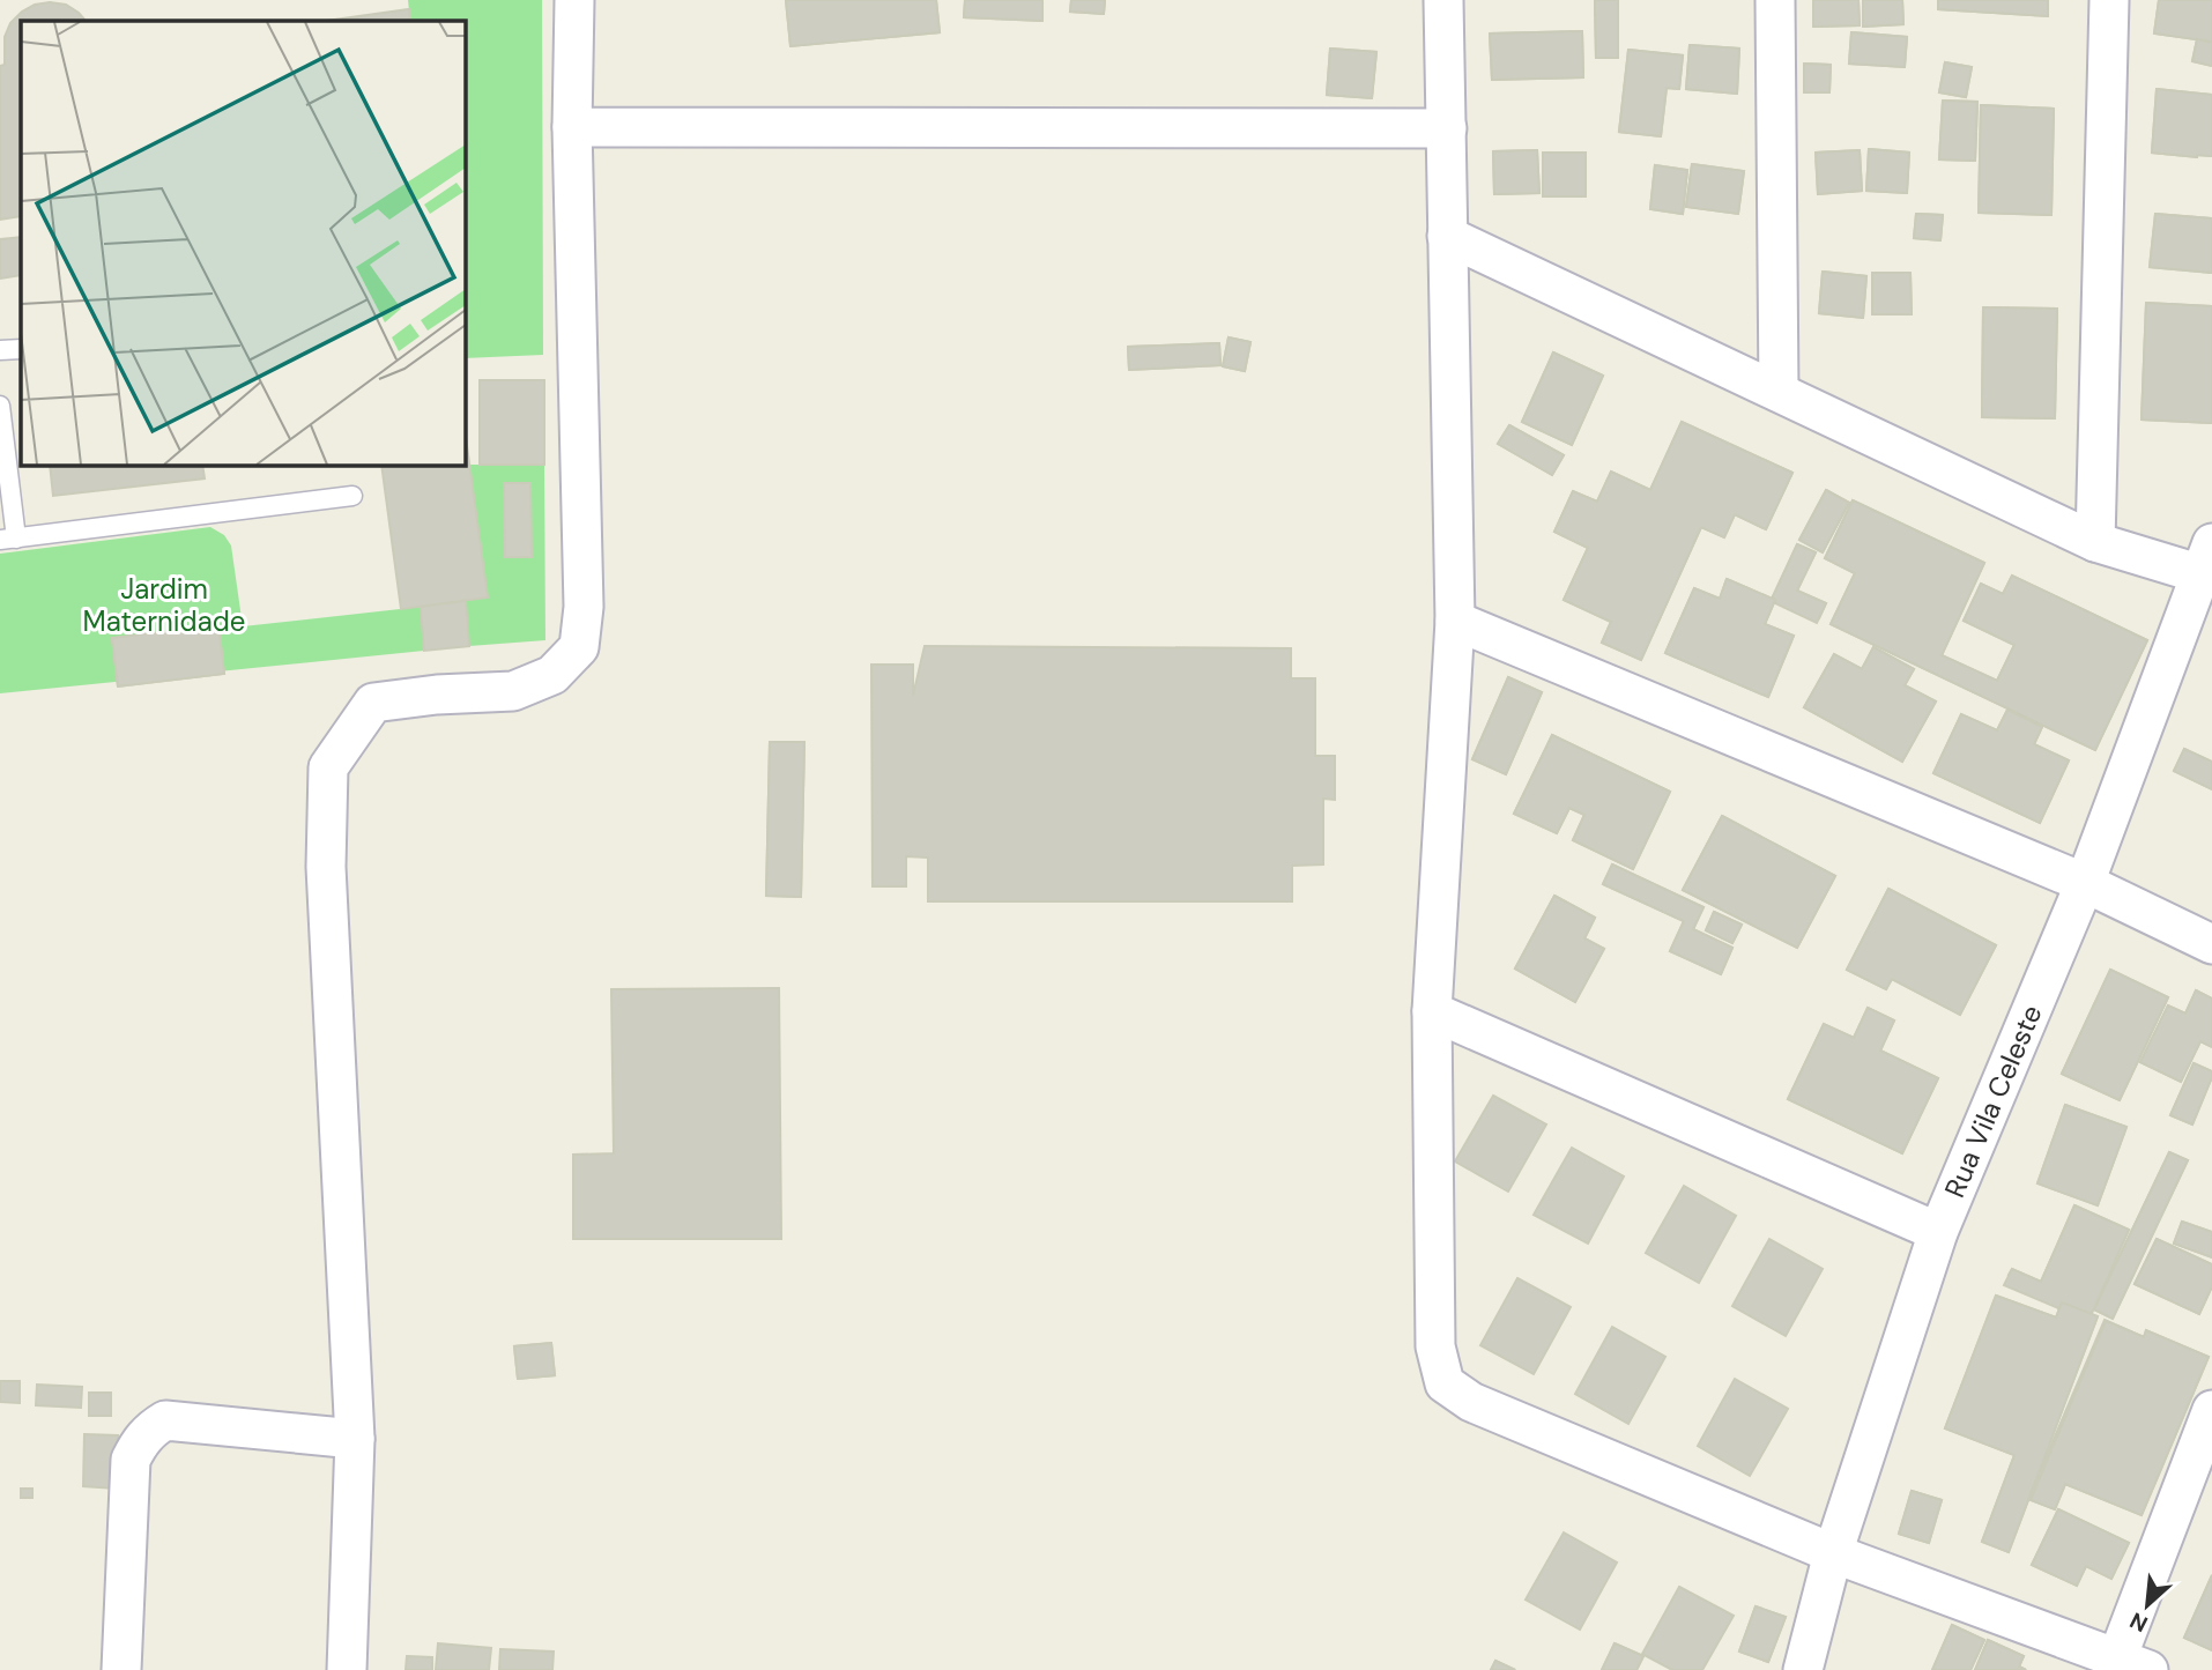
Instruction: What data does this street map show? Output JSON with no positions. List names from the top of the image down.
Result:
{
  "streets": {
    "street": ["Rua Vila Celeste"]
  },
  "parks": ["Jardim Maternidade"],
  "north": "bottom left"
}
